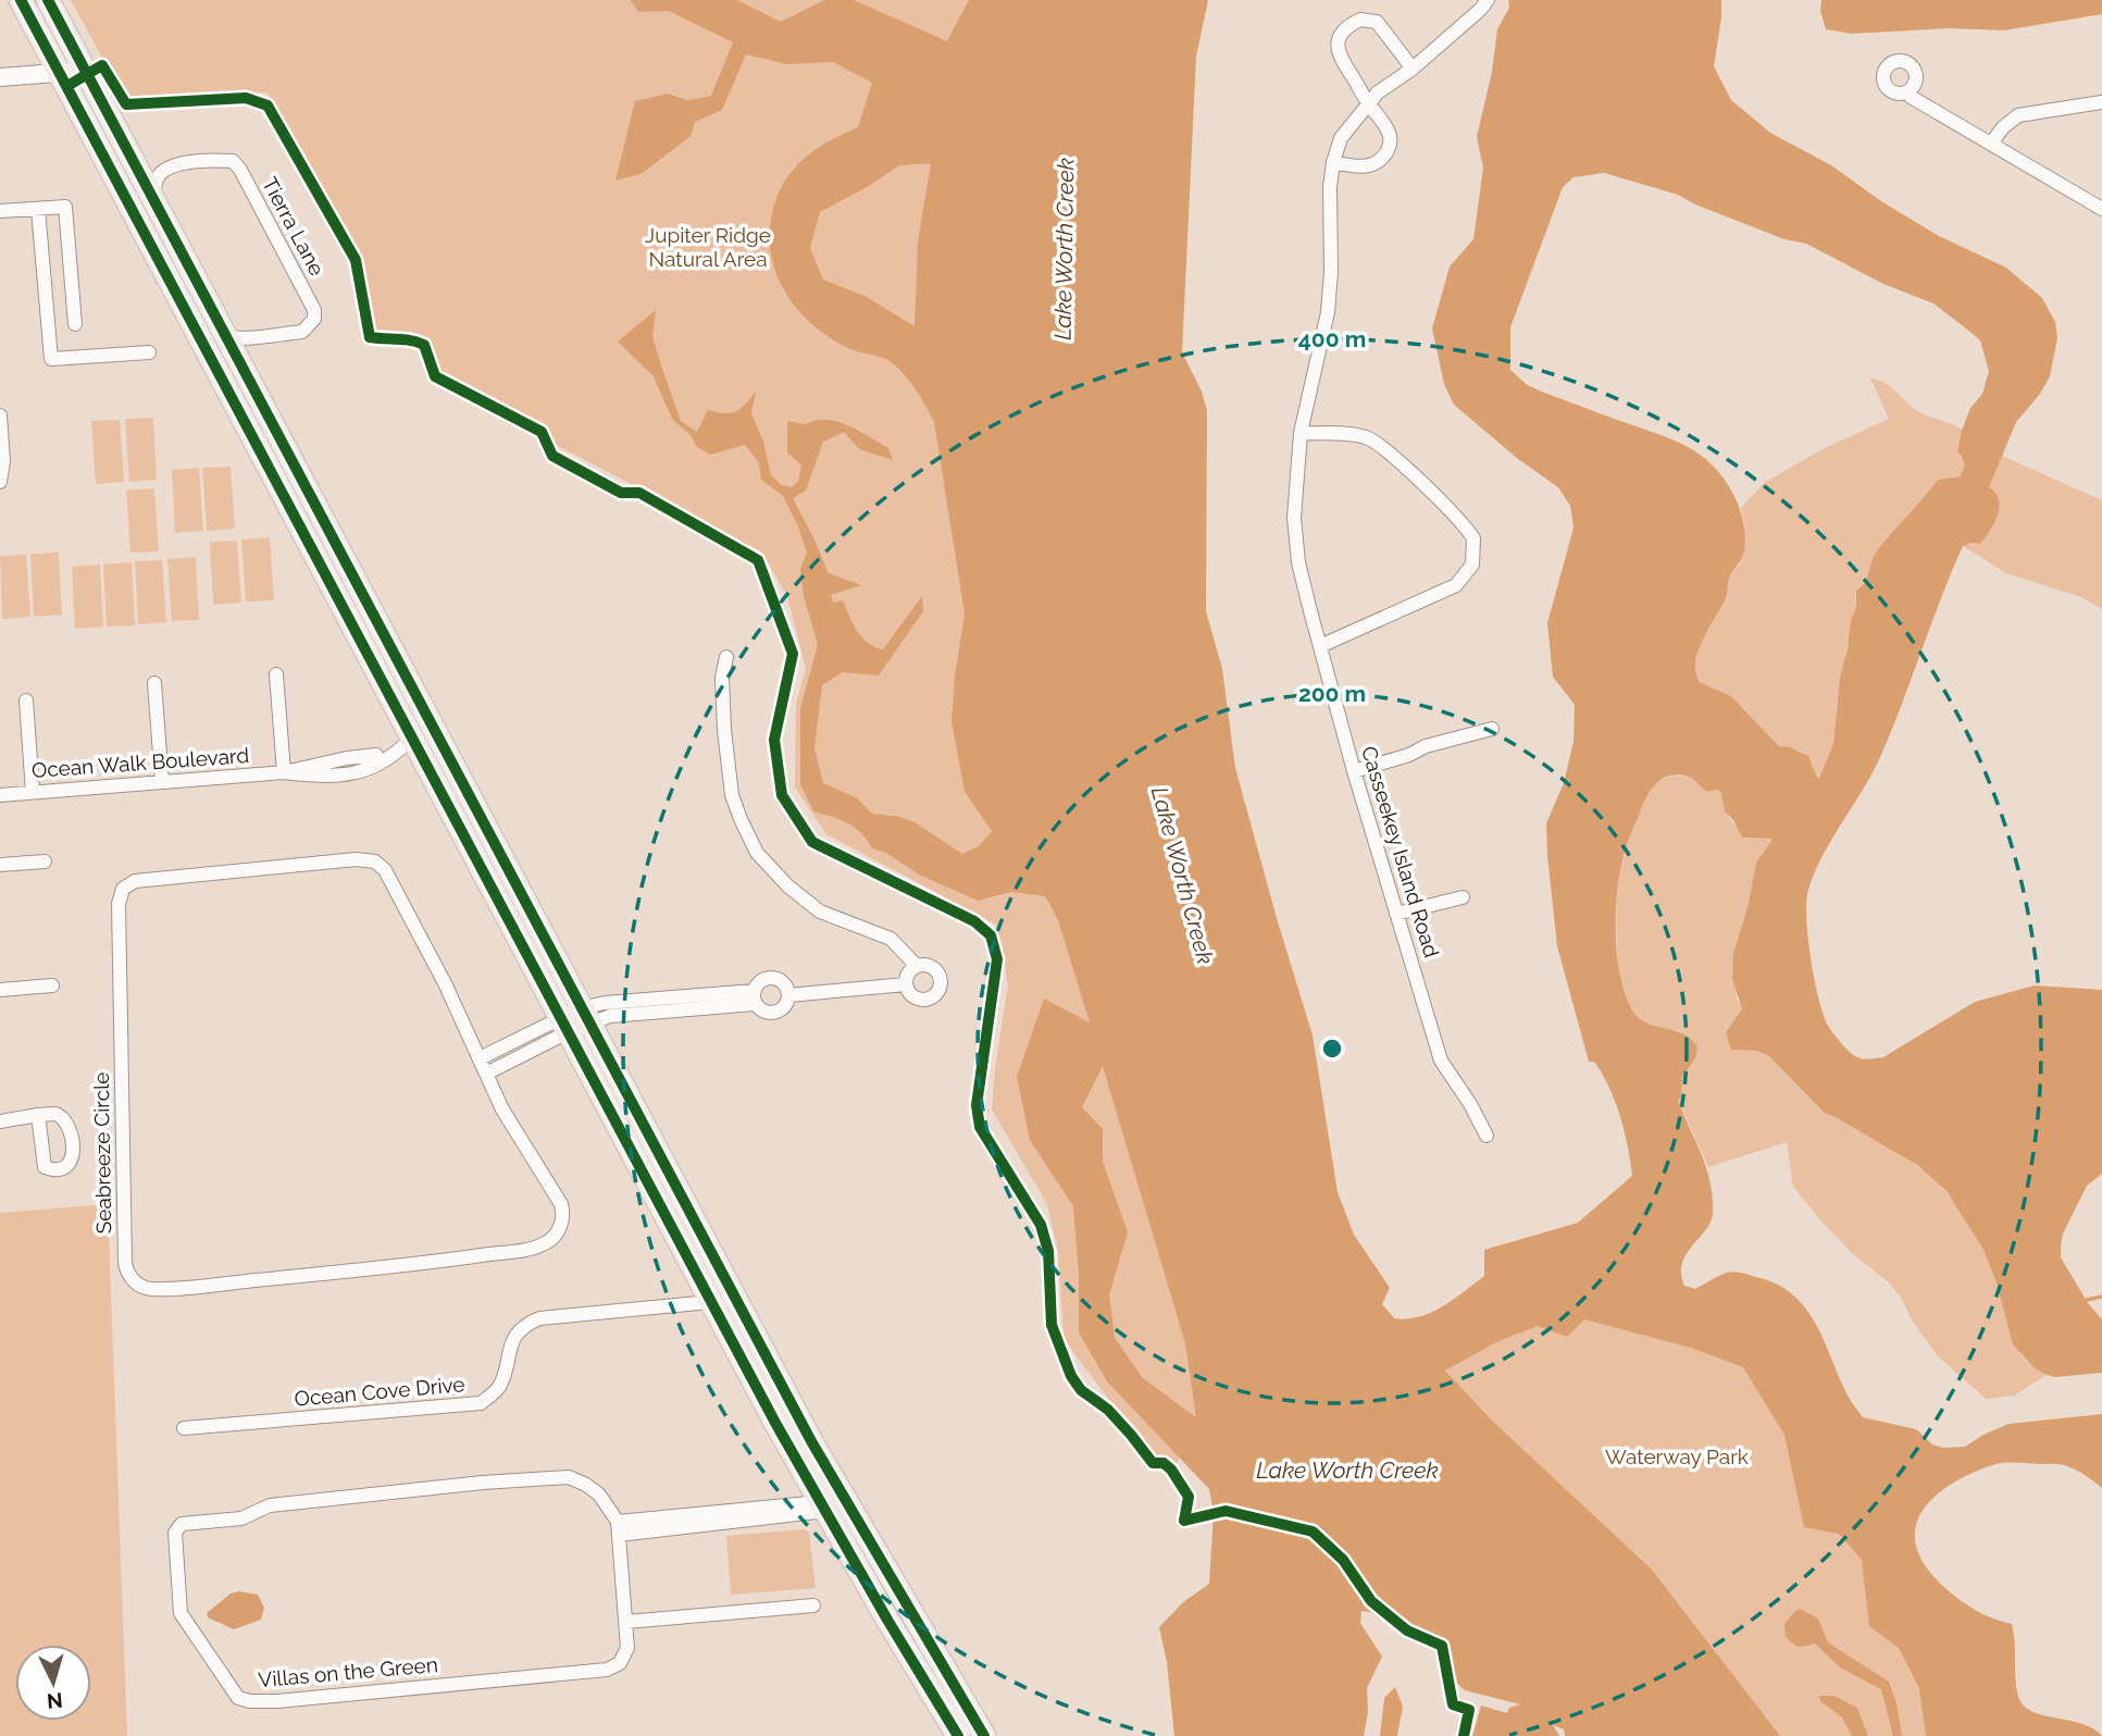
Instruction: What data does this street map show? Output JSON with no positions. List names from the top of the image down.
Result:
{
  "streets": {
    "street": [
      "Tierra Lane",
      "Ocean Walk Boulevard",
      "Casseekey Island Road",
      "Seabreeze Circle",
      "Ocean Cove Drive",
      "Villas on the Green"
    ]
  },
  "water": ["Lake Worth Creek"],
  "parks": ["Jupiter Ridge Natural Area", "Waterway Park"],
  "north": "bottom",
  "rings": ["400 m", "200 m"]
}
